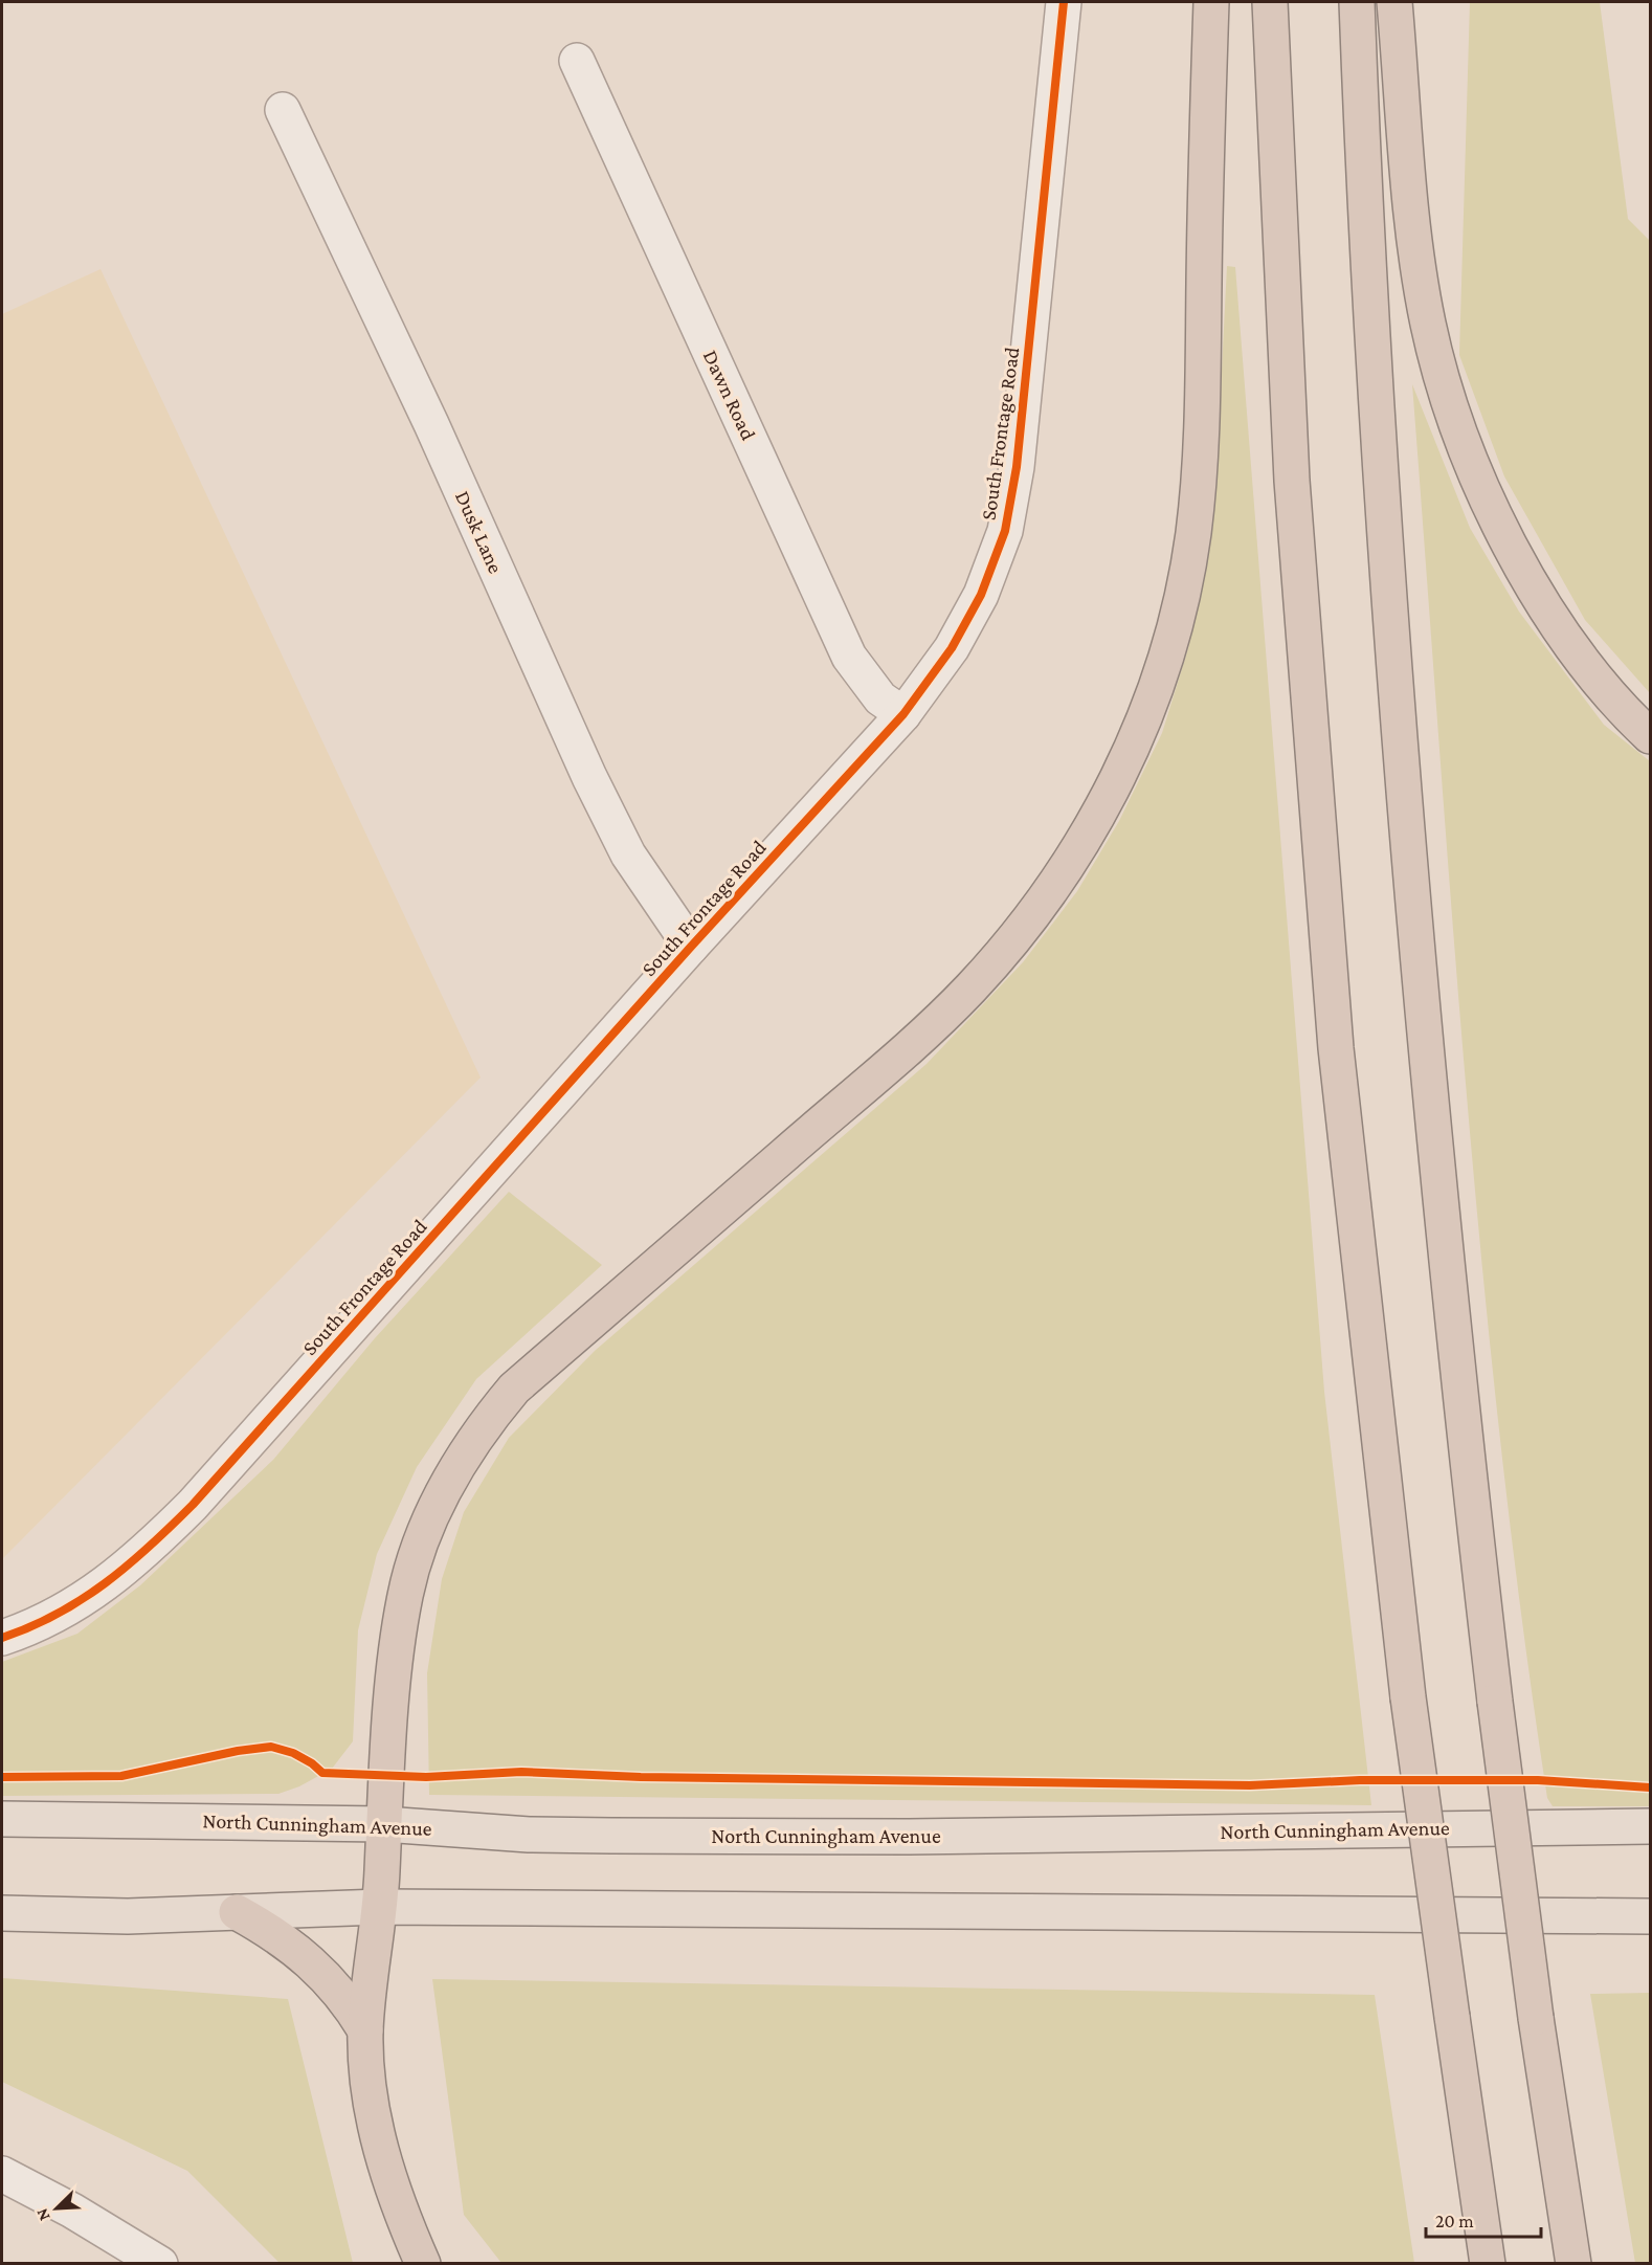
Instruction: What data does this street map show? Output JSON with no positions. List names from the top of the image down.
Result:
{
  "streets": {
    "main road": ["North Cunningham Avenue"],
    "street": ["Dawn Road", "South Frontage Road", "Dusk Lane"]
  },
  "crossings": [
    ["Dawn Road", "South Frontage Road"],
    ["South Frontage Road", "Dusk Lane"]
  ],
  "scale_bar": "20 m",
  "north": "bottom left"
}
